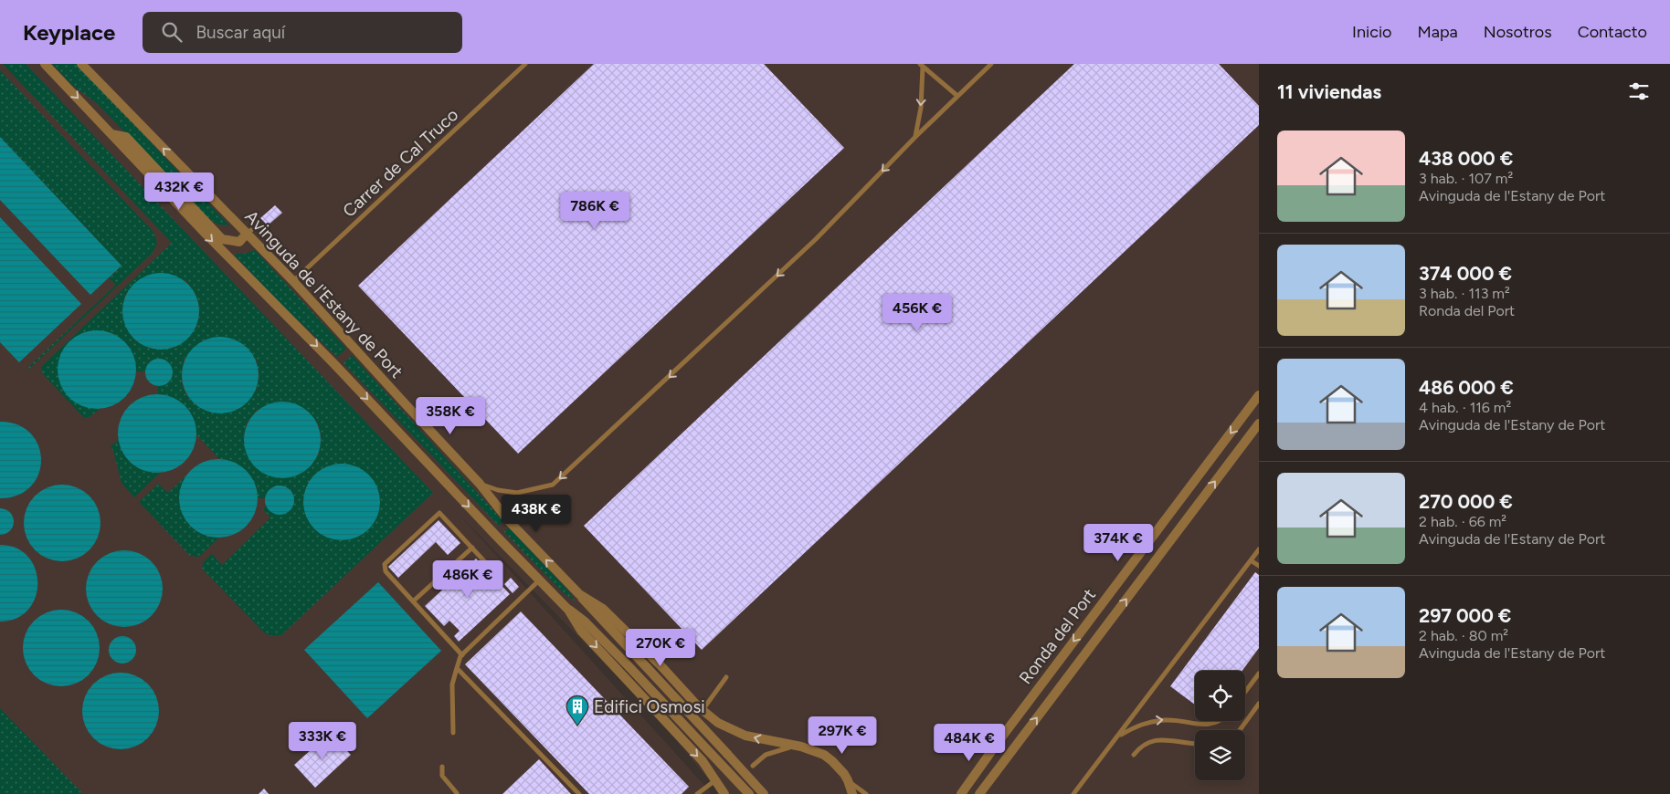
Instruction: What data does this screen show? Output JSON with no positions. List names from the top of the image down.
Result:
{
  "streets": {
    "street": ["Avinguda de l'Estany de Port", "Ronda del Port"],
    "lane": ["Carrer de Cal Truco"]
  },
  "crossings": [
    ["Carrer de Cal Truco", "Avinguda de l'Estany de Port"]
  ],
  "places": {
    "building": ["Edifici Osmosi"]
  },
  "page": {
    "header": "Keyplace",
    "search": "Buscar aquí",
    "nav": [
      "Inicio",
      "Mapa",
      "Nosotros",
      "Contacto"
    ],
    "heading": "11 viviendas",
    "list": [
      {
        "name": "438 000 €",
        "note": "3 hab. · 107 m² · Avinguda de l'Estany de Port"
      },
      {
        "name": "374 000 €",
        "note": "3 hab. · 113 m² · Ronda del Port"
      },
      {
        "name": "486 000 €",
        "note": "4 hab. · 116 m² · Avinguda de l'Estany de Port"
      },
      {
        "name": "270 000 €",
        "note": "2 hab. · 66 m² · Avinguda de l'Estany de Port"
      },
      {
        "name": "297 000 €",
        "note": "2 hab. · 80 m² · Avinguda de l'Estany de Port"
      }
    ],
    "price": [
      "432K €",
      "786K €",
      "456K €",
      "358K €",
      "438K €",
      "374K €",
      "486K €",
      "270K €",
      "297K €",
      "333K €",
      "484K €"
    ]
  }
}
